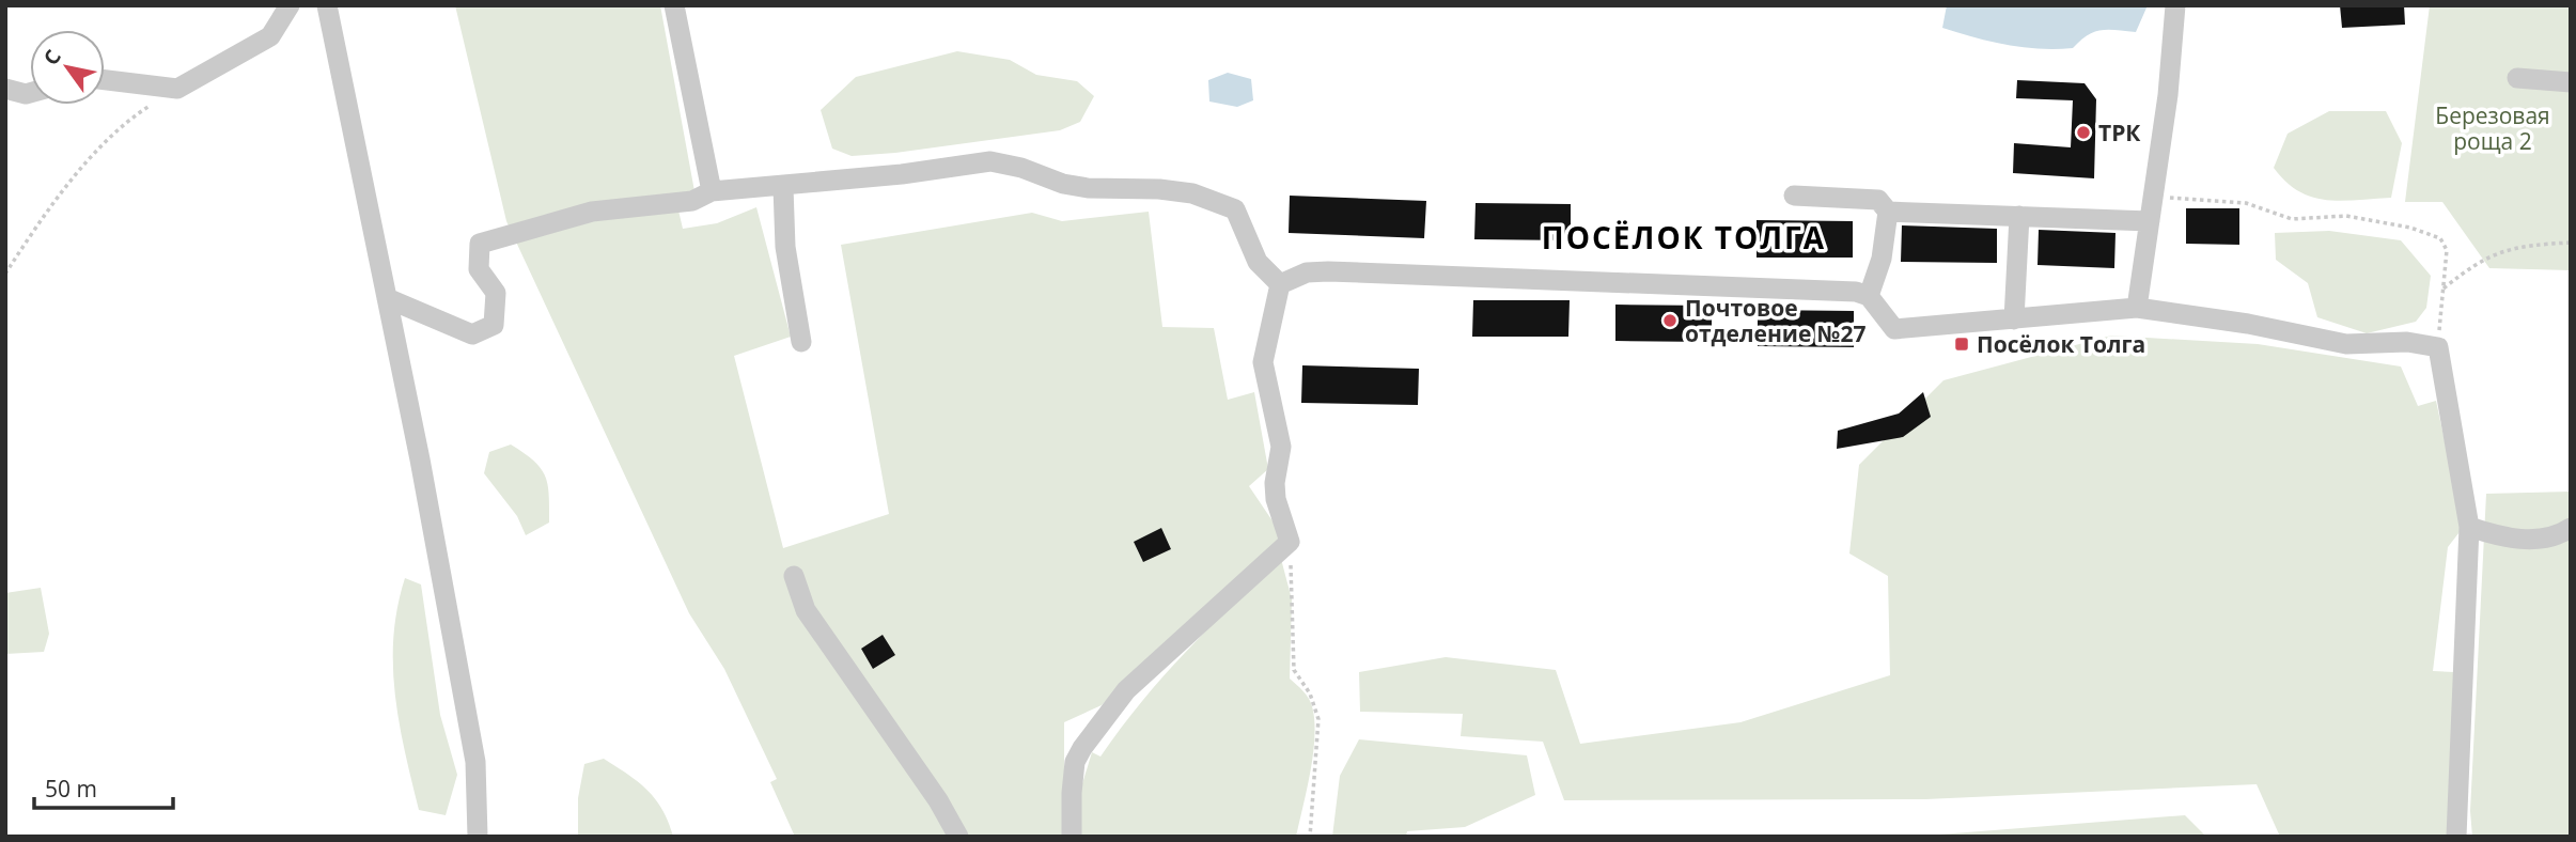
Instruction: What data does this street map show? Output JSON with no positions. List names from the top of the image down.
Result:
{
  "districts": ["ПОСЁЛОК ТОЛГА"],
  "parks": ["Березовая роща 2"],
  "places": {
    "other": ["ТРК", "Почтовое отделение №27"],
    "transit": ["Посёлок Толга"]
  },
  "scale_bar": "50 m",
  "north": "top left"
}
